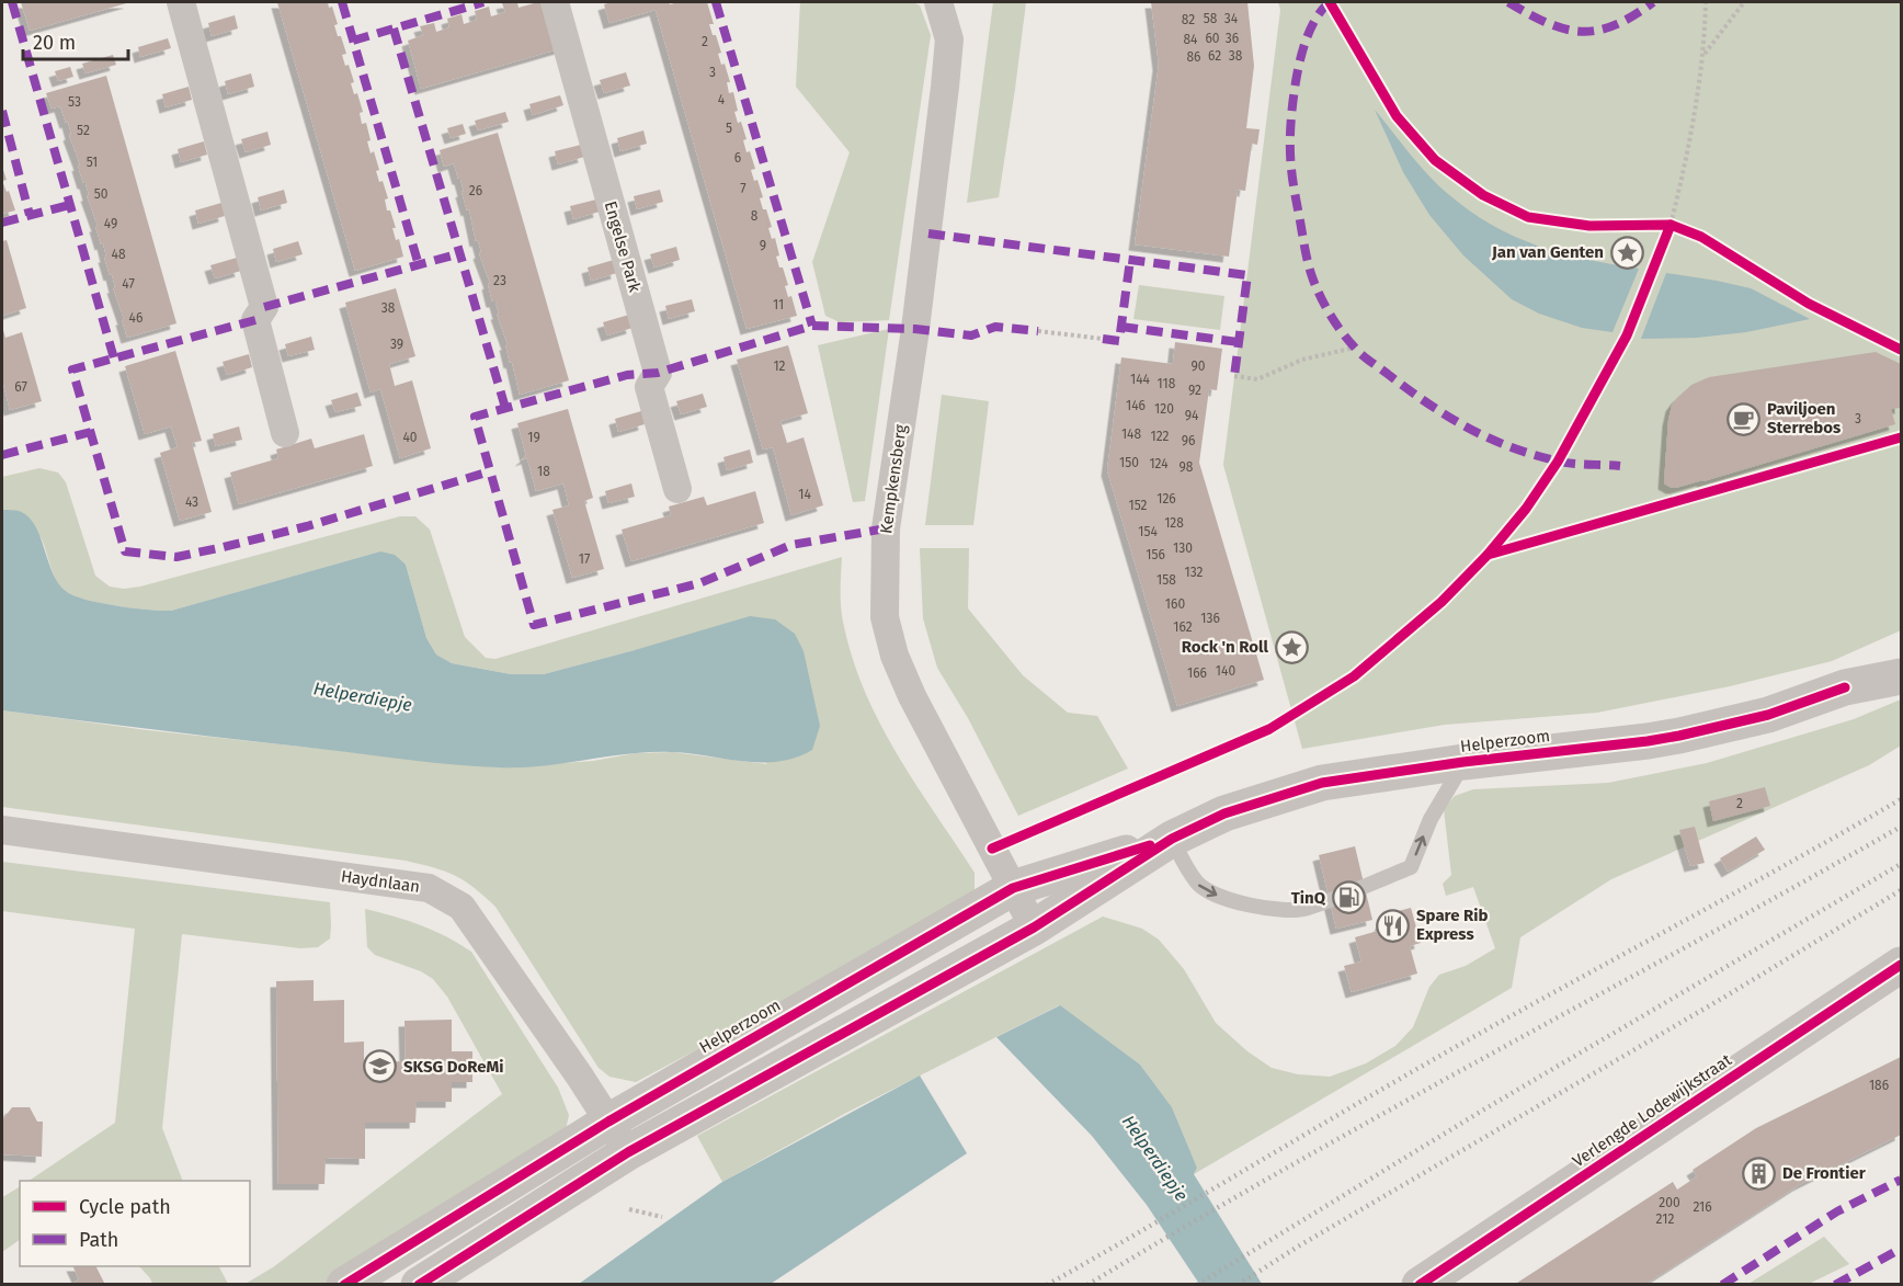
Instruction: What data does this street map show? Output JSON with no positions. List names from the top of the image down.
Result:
{
  "streets": {
    "street": [
      "Engelse Park",
      "Kempkensberg",
      "Helperzoom",
      "Haydnlaan",
      "Verlengde Lodewijkstraat"
    ]
  },
  "crossings": [
    ["Kempkensberg", "Helperzoom"],
    ["Helperzoom", "Haydnlaan"]
  ],
  "water": ["Helperdiepje"],
  "places": {
    "place": ["Jan van Genten", "Rock 'n Roll"],
    "cafe": ["Paviljoen Sterrebos"],
    "fuel station": ["TinQ"],
    "restaurant": ["Spare Rib Express"],
    "school or university": ["SKSG DoReMi"],
    "building": ["De Frontier"]
  },
  "house_numbers": [
    "58",
    "34",
    "82",
    "60",
    "36",
    "84",
    "2",
    "62",
    "38",
    "86",
    "3",
    "4",
    "53",
    "5",
    "52",
    "6",
    "51",
    "7",
    "26",
    "50",
    "8",
    "49",
    "9",
    "48",
    "23",
    "47",
    "11",
    "38",
    "46",
    "39",
    "12",
    "90",
    "144",
    "118",
    "67",
    "92",
    "146",
    "120",
    "94",
    "3",
    "148",
    "122",
    "40",
    "19",
    "96",
    "150",
    "124",
    "98",
    "18",
    "14",
    "126",
    "43",
    "152",
    "128",
    "154",
    "130",
    "156",
    "17",
    "132",
    "158",
    "160",
    "136",
    "162",
    "140",
    "166",
    "2",
    "186",
    "200",
    "216",
    "212"
  ],
  "legend": ["Cycle path", "Path"],
  "scale_bar": "20 m"
}
